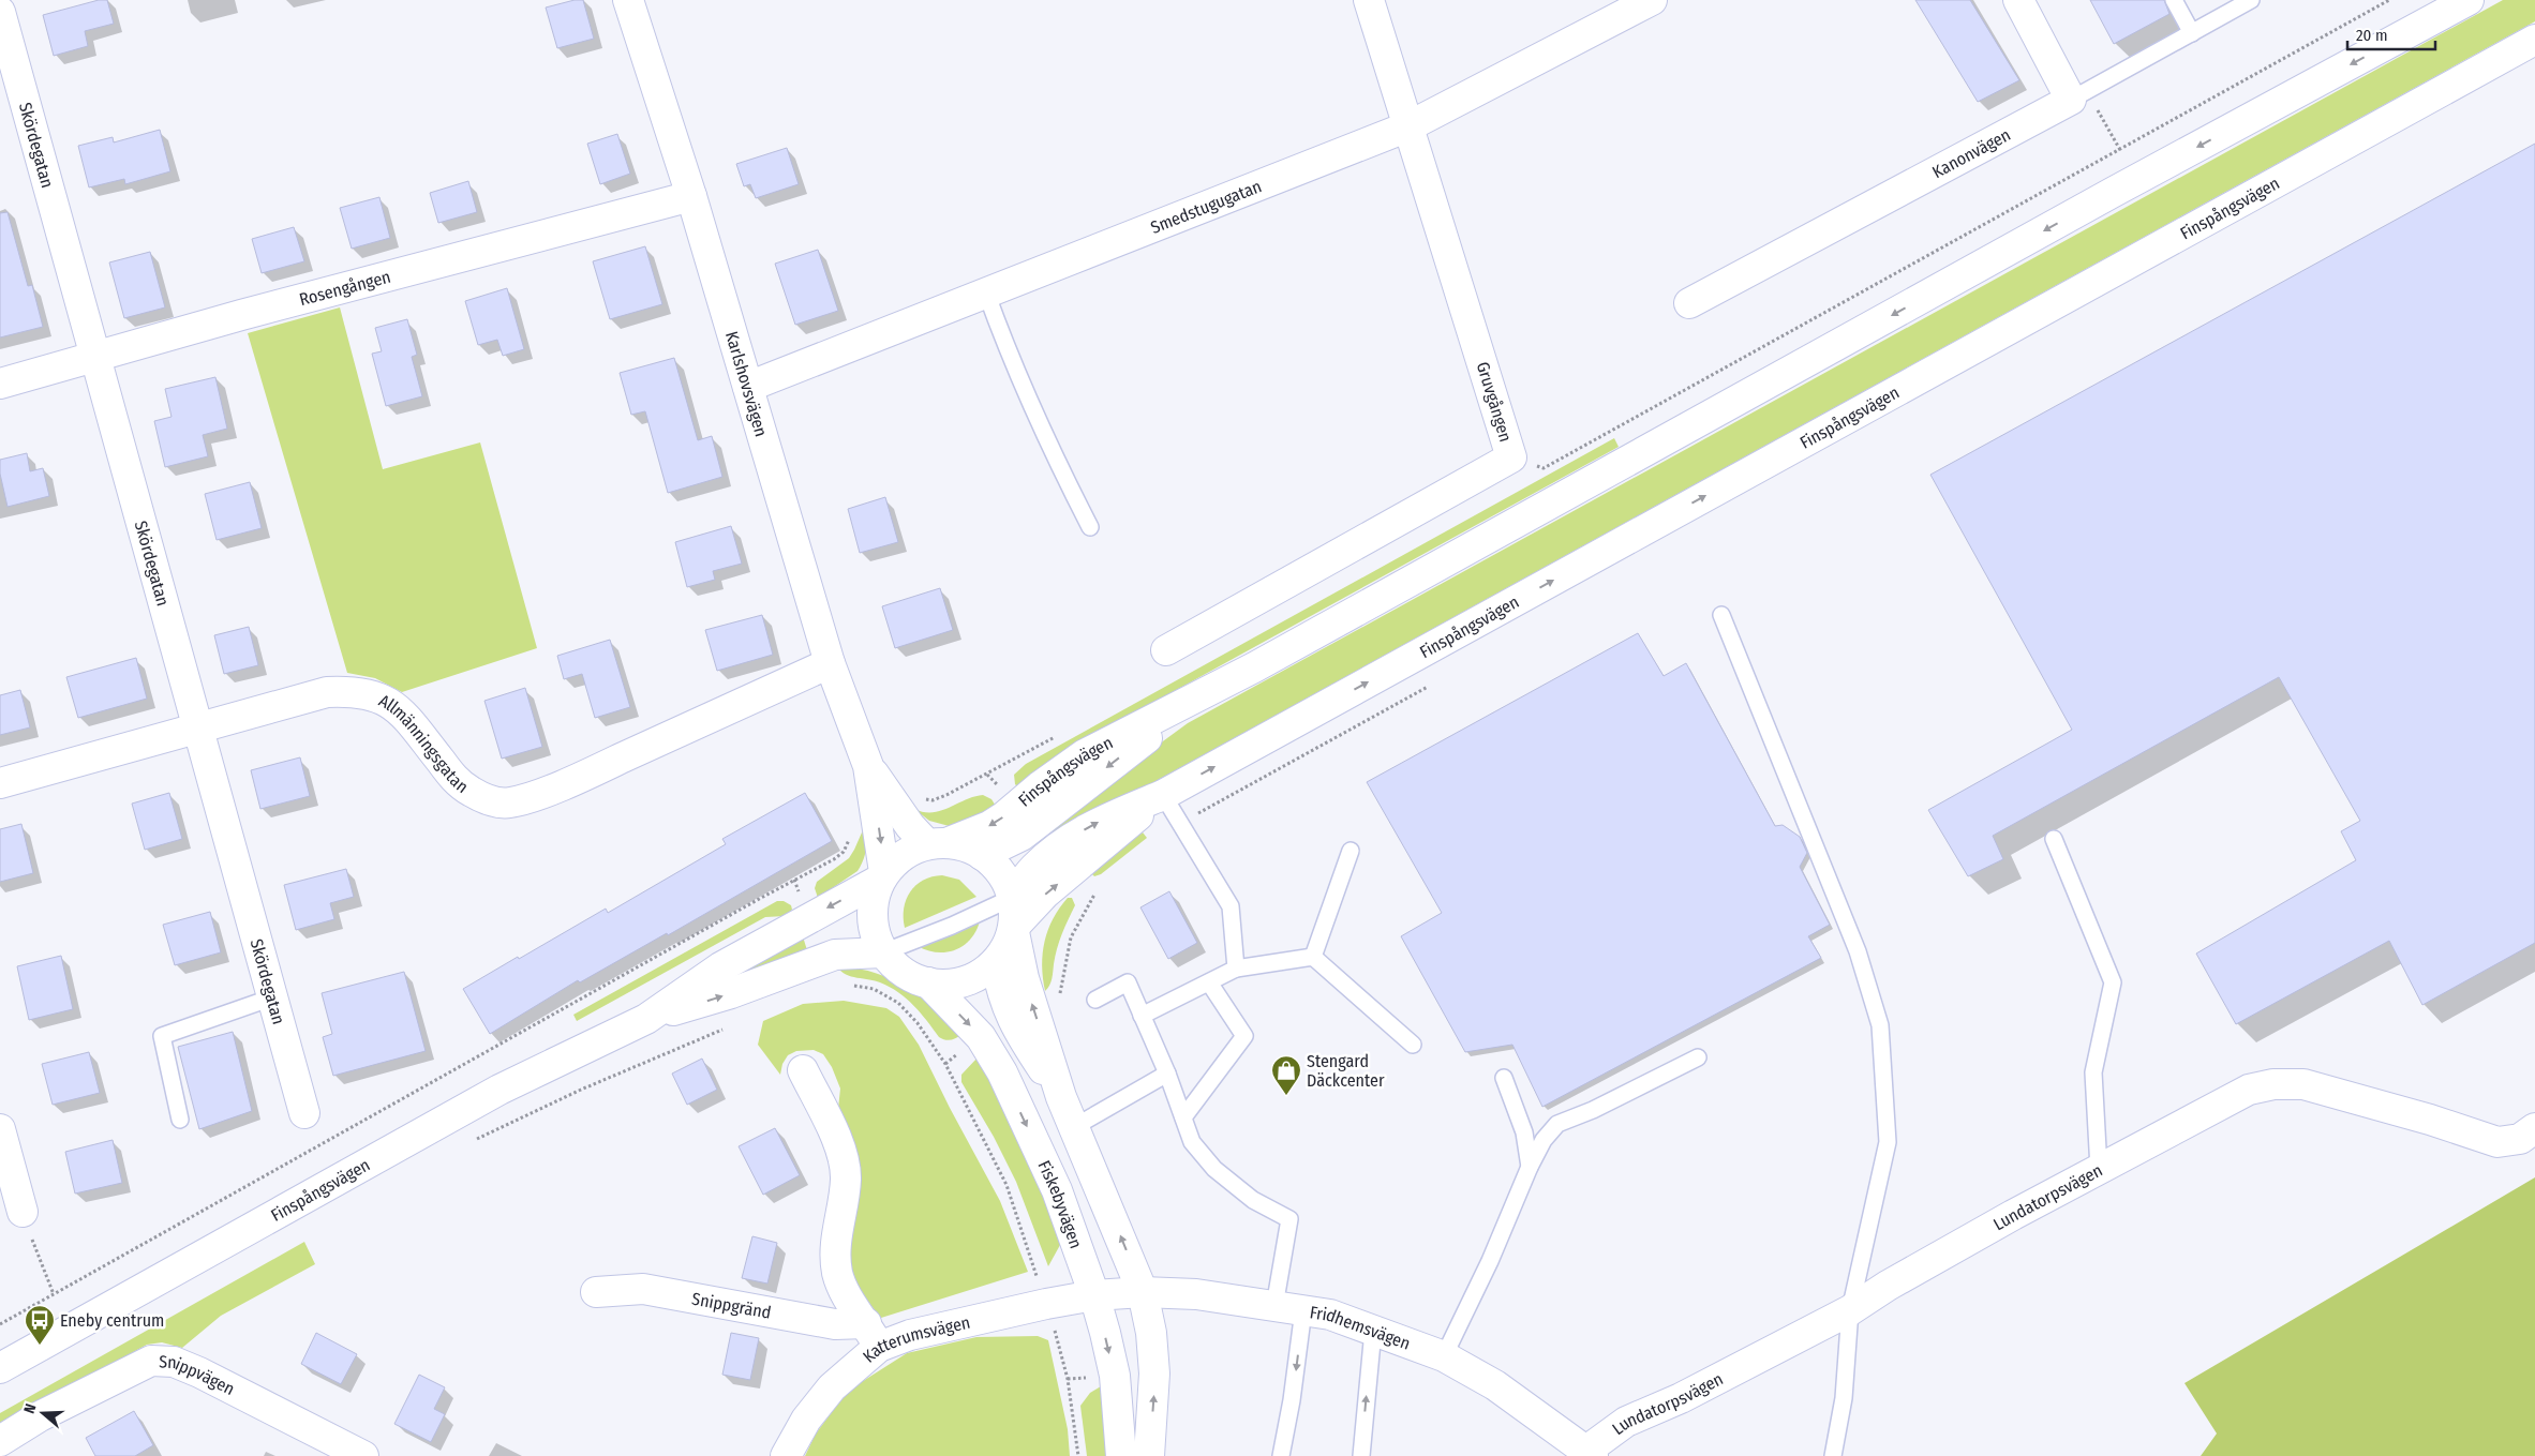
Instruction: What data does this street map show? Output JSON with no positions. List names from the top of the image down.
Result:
{
  "streets": {
    "street": [
      "Skördegatan",
      "Kanonvägen",
      "Smedstugugatan",
      "Finspångsvägen",
      "Rosengången",
      "Karlshovsvägen",
      "Gruvgången",
      "Allmänningsgatan",
      "Lundatorpsvägen",
      "Fiskebyvägen",
      "Snippgränd",
      "Fridhemsvägen",
      "Katterumsvägen",
      "Snippvägen"
    ]
  },
  "crossings": [
    ["Skördegatan", "Rosengången"],
    ["Skördegatan", "Allmänningsgatan"],
    ["Smedstugugatan", "Karlshovsvägen"],
    ["Smedstugugatan", "Gruvgången"],
    ["Finspångsvägen", "Karlshovsvägen"],
    ["Finspångsvägen", "Fiskebyvägen"],
    ["Rosengången", "Karlshovsvägen"],
    ["Karlshovsvägen", "Allmänningsgatan"],
    ["Lundatorpsvägen", "Fridhemsvägen"],
    ["Fiskebyvägen", "Fridhemsvägen"],
    ["Fiskebyvägen", "Katterumsvägen"],
    ["Snippgränd", "Katterumsvägen"],
    ["Fridhemsvägen", "Katterumsvägen"]
  ],
  "places": {
    "shop": ["Stengard Däckcenter"],
    "bus stop": ["Eneby centrum"]
  },
  "scale_bar": "20 m",
  "north": "left"
}
